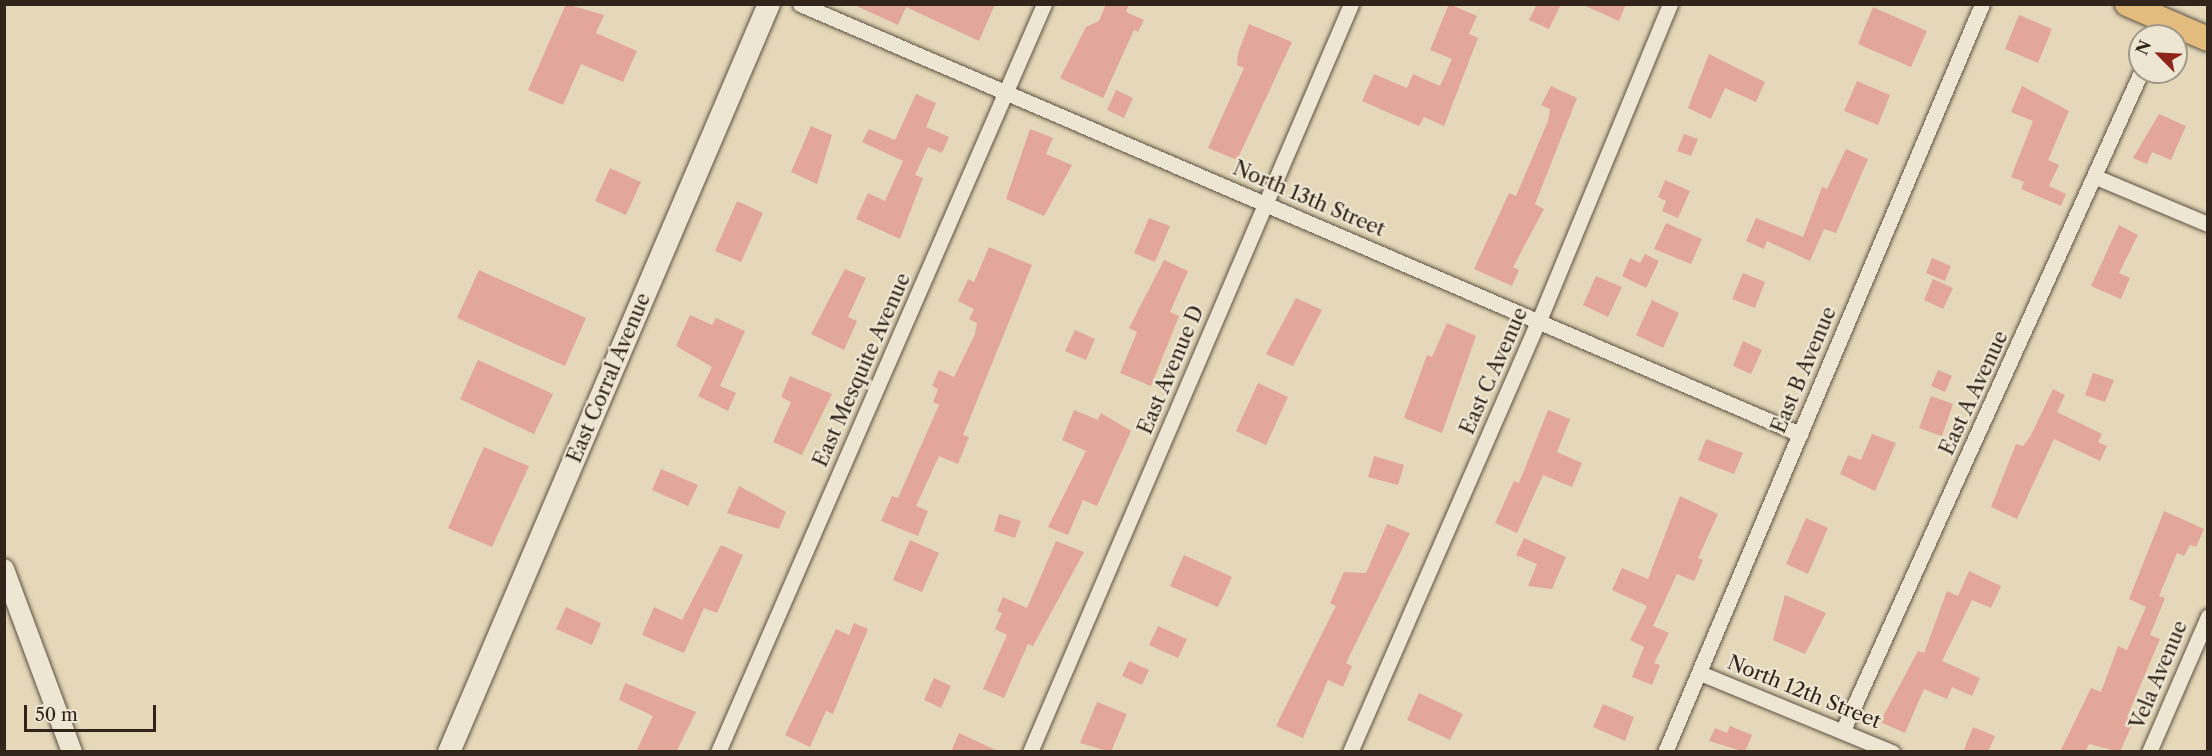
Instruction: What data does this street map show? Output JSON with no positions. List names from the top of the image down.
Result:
{
  "streets": {
    "main road": ["East Corral Avenue"],
    "street": [
      "North 13th Street",
      "East Mesquite Avenue",
      "East Avenue D",
      "East B Avenue",
      "East C Avenue",
      "East A Avenue",
      "Vela Avenue",
      "North 12th Street"
    ]
  },
  "crossings": [
    ["North 13th Street", "East Mesquite Avenue"],
    ["North 13th Street", "East Avenue D"],
    ["North 13th Street", "East B Avenue"],
    ["North 13th Street", "East C Avenue"],
    ["East B Avenue", "North 12th Street"],
    ["East A Avenue", "North 12th Street"]
  ],
  "scale_bar": "50 m",
  "north": "top left"
}
